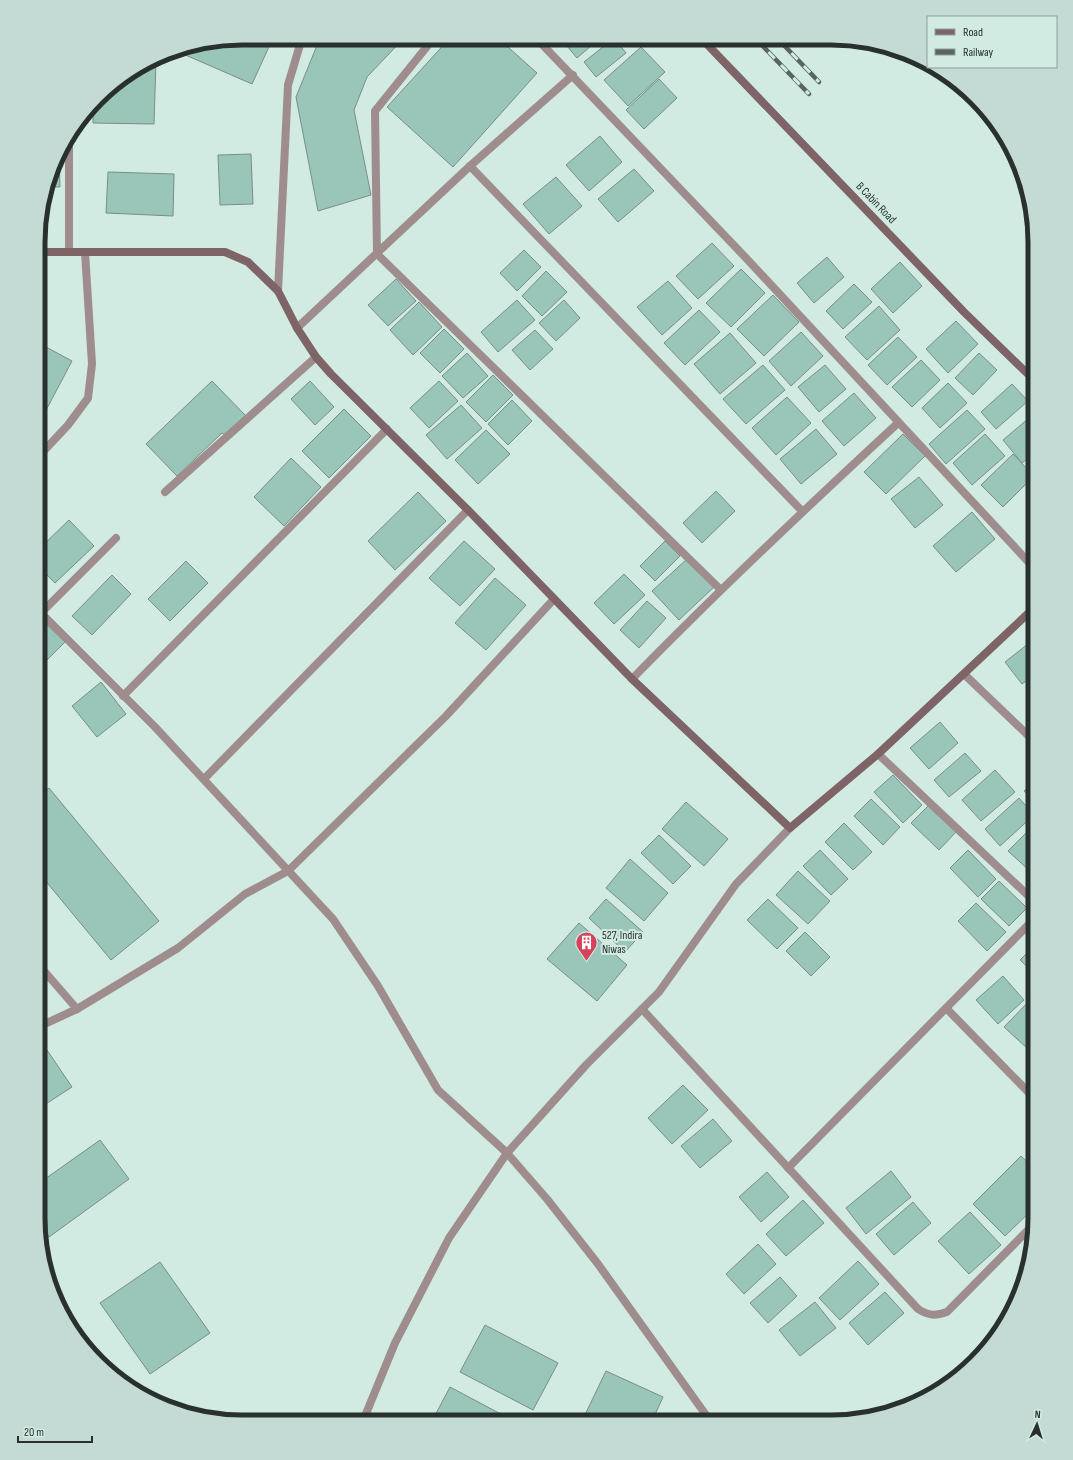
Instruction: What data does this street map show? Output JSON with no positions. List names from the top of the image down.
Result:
{
  "streets": {
    "street": ["B Cabin Road"]
  },
  "places": {
    "building": ["527, Indira Niwas"]
  },
  "legend": ["Road", "Railway"],
  "scale_bar": "20 m",
  "north": "top"
}
